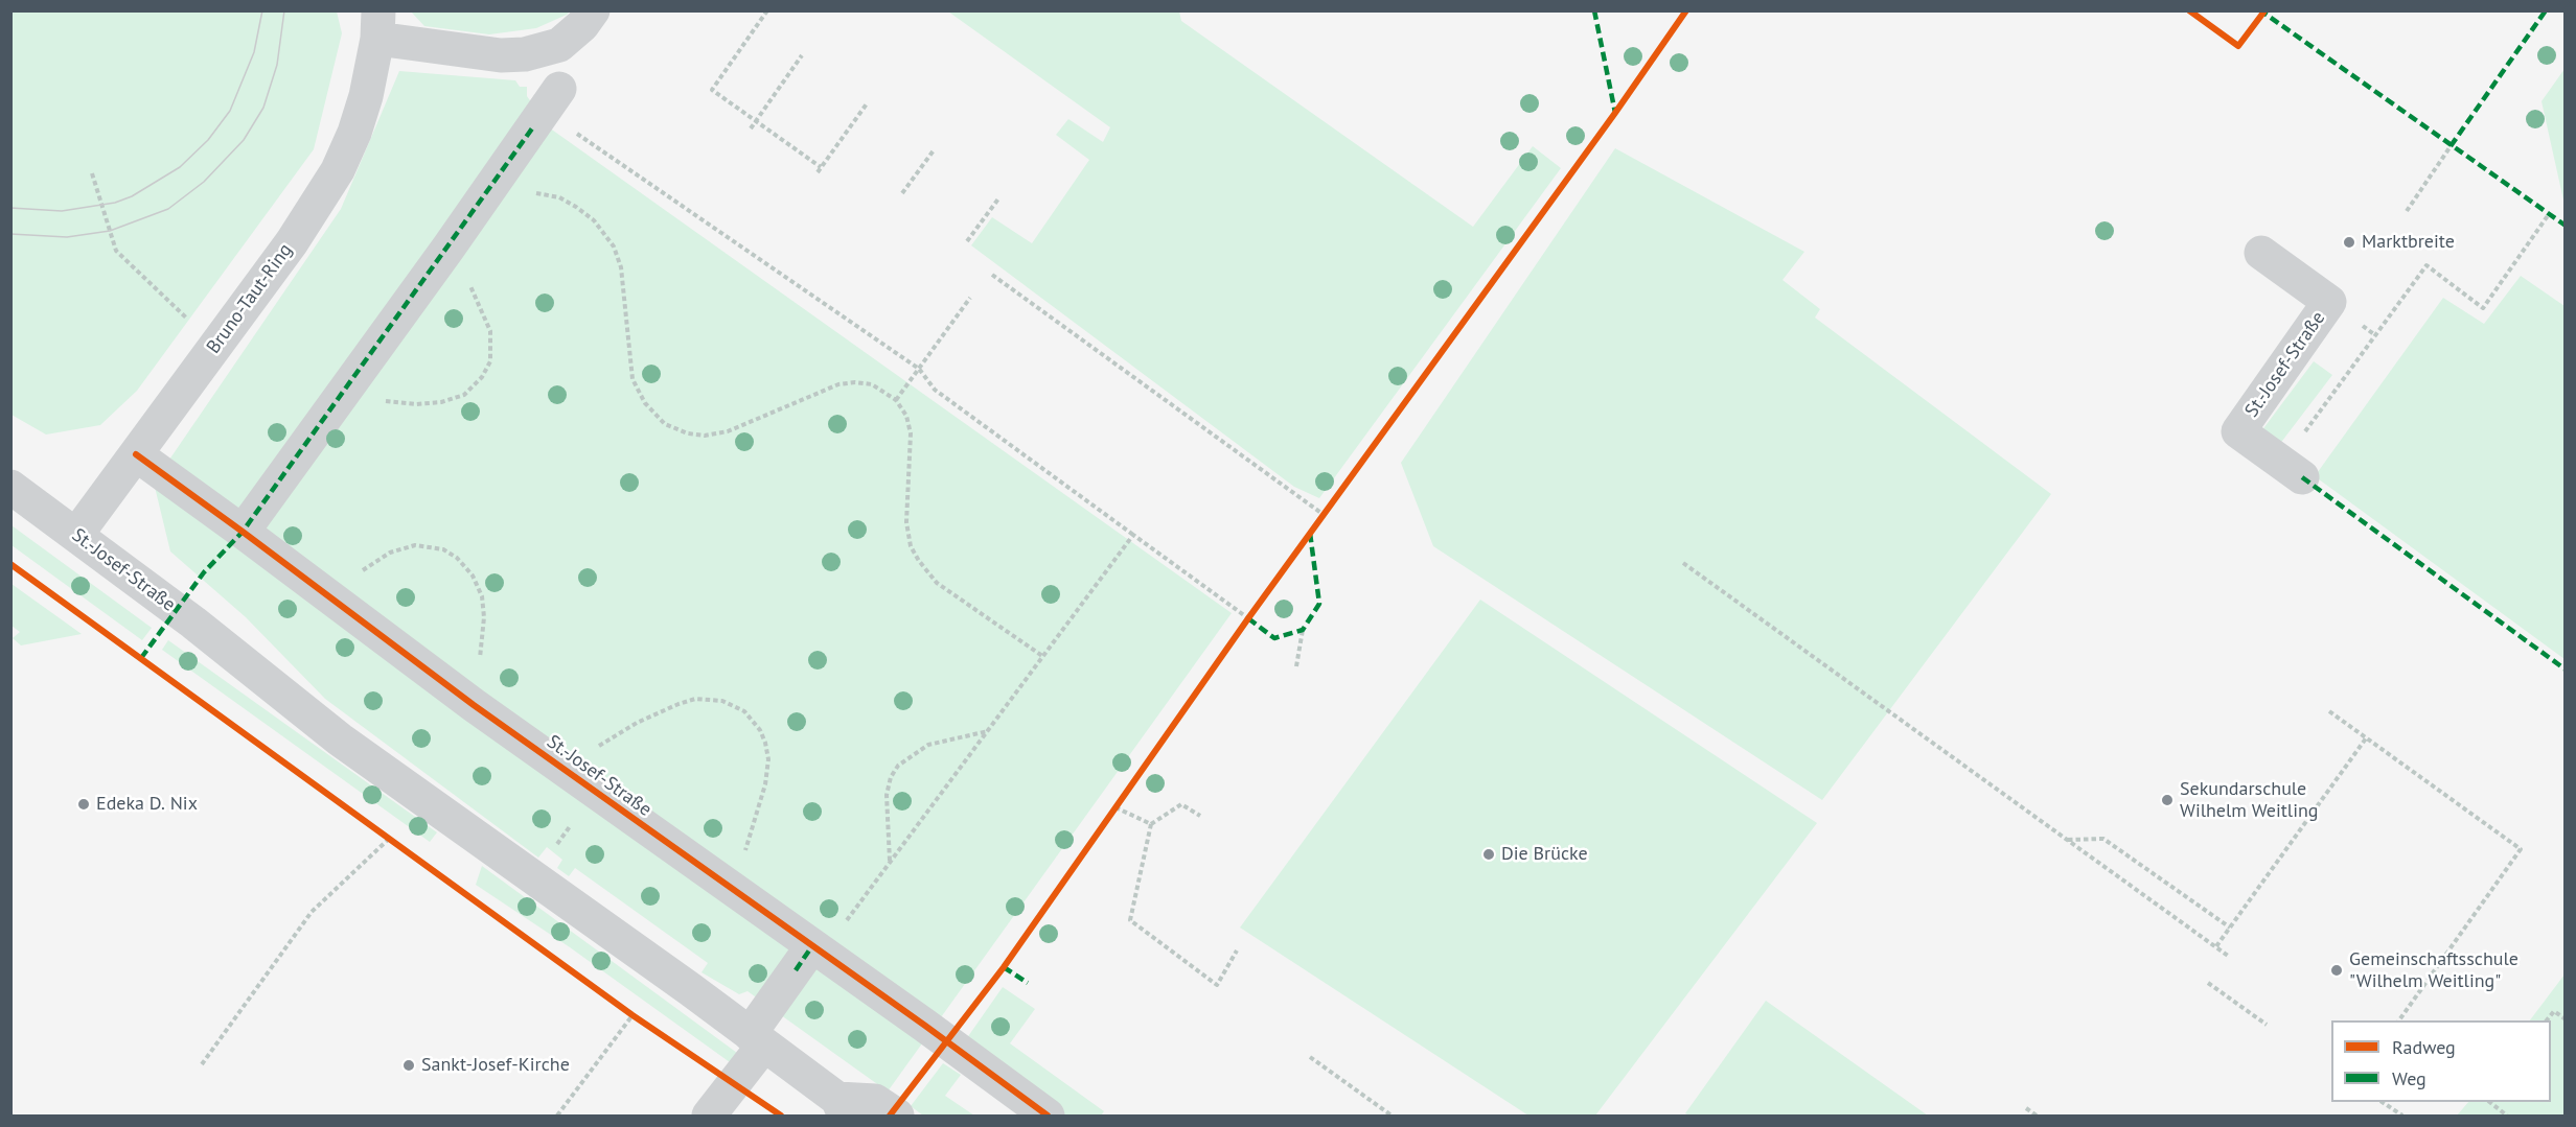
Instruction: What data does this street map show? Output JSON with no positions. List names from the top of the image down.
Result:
{
  "streets": {
    "street": ["Bruno-Taut-Ring", "St.-Josef-Straße"]
  },
  "crossings": [
    ["Bruno-Taut-Ring", "St.-Josef-Straße"]
  ],
  "places": [
    "Marktbreite",
    "Sekundarschule Wilhelm Weitling",
    "Edeka D. Nix",
    "Die Brücke",
    "Gemeinschaftsschule \"Wilhelm Weitling\"",
    "Sankt-Josef-Kirche"
  ],
  "legend": ["Radweg", "Weg"]
}
